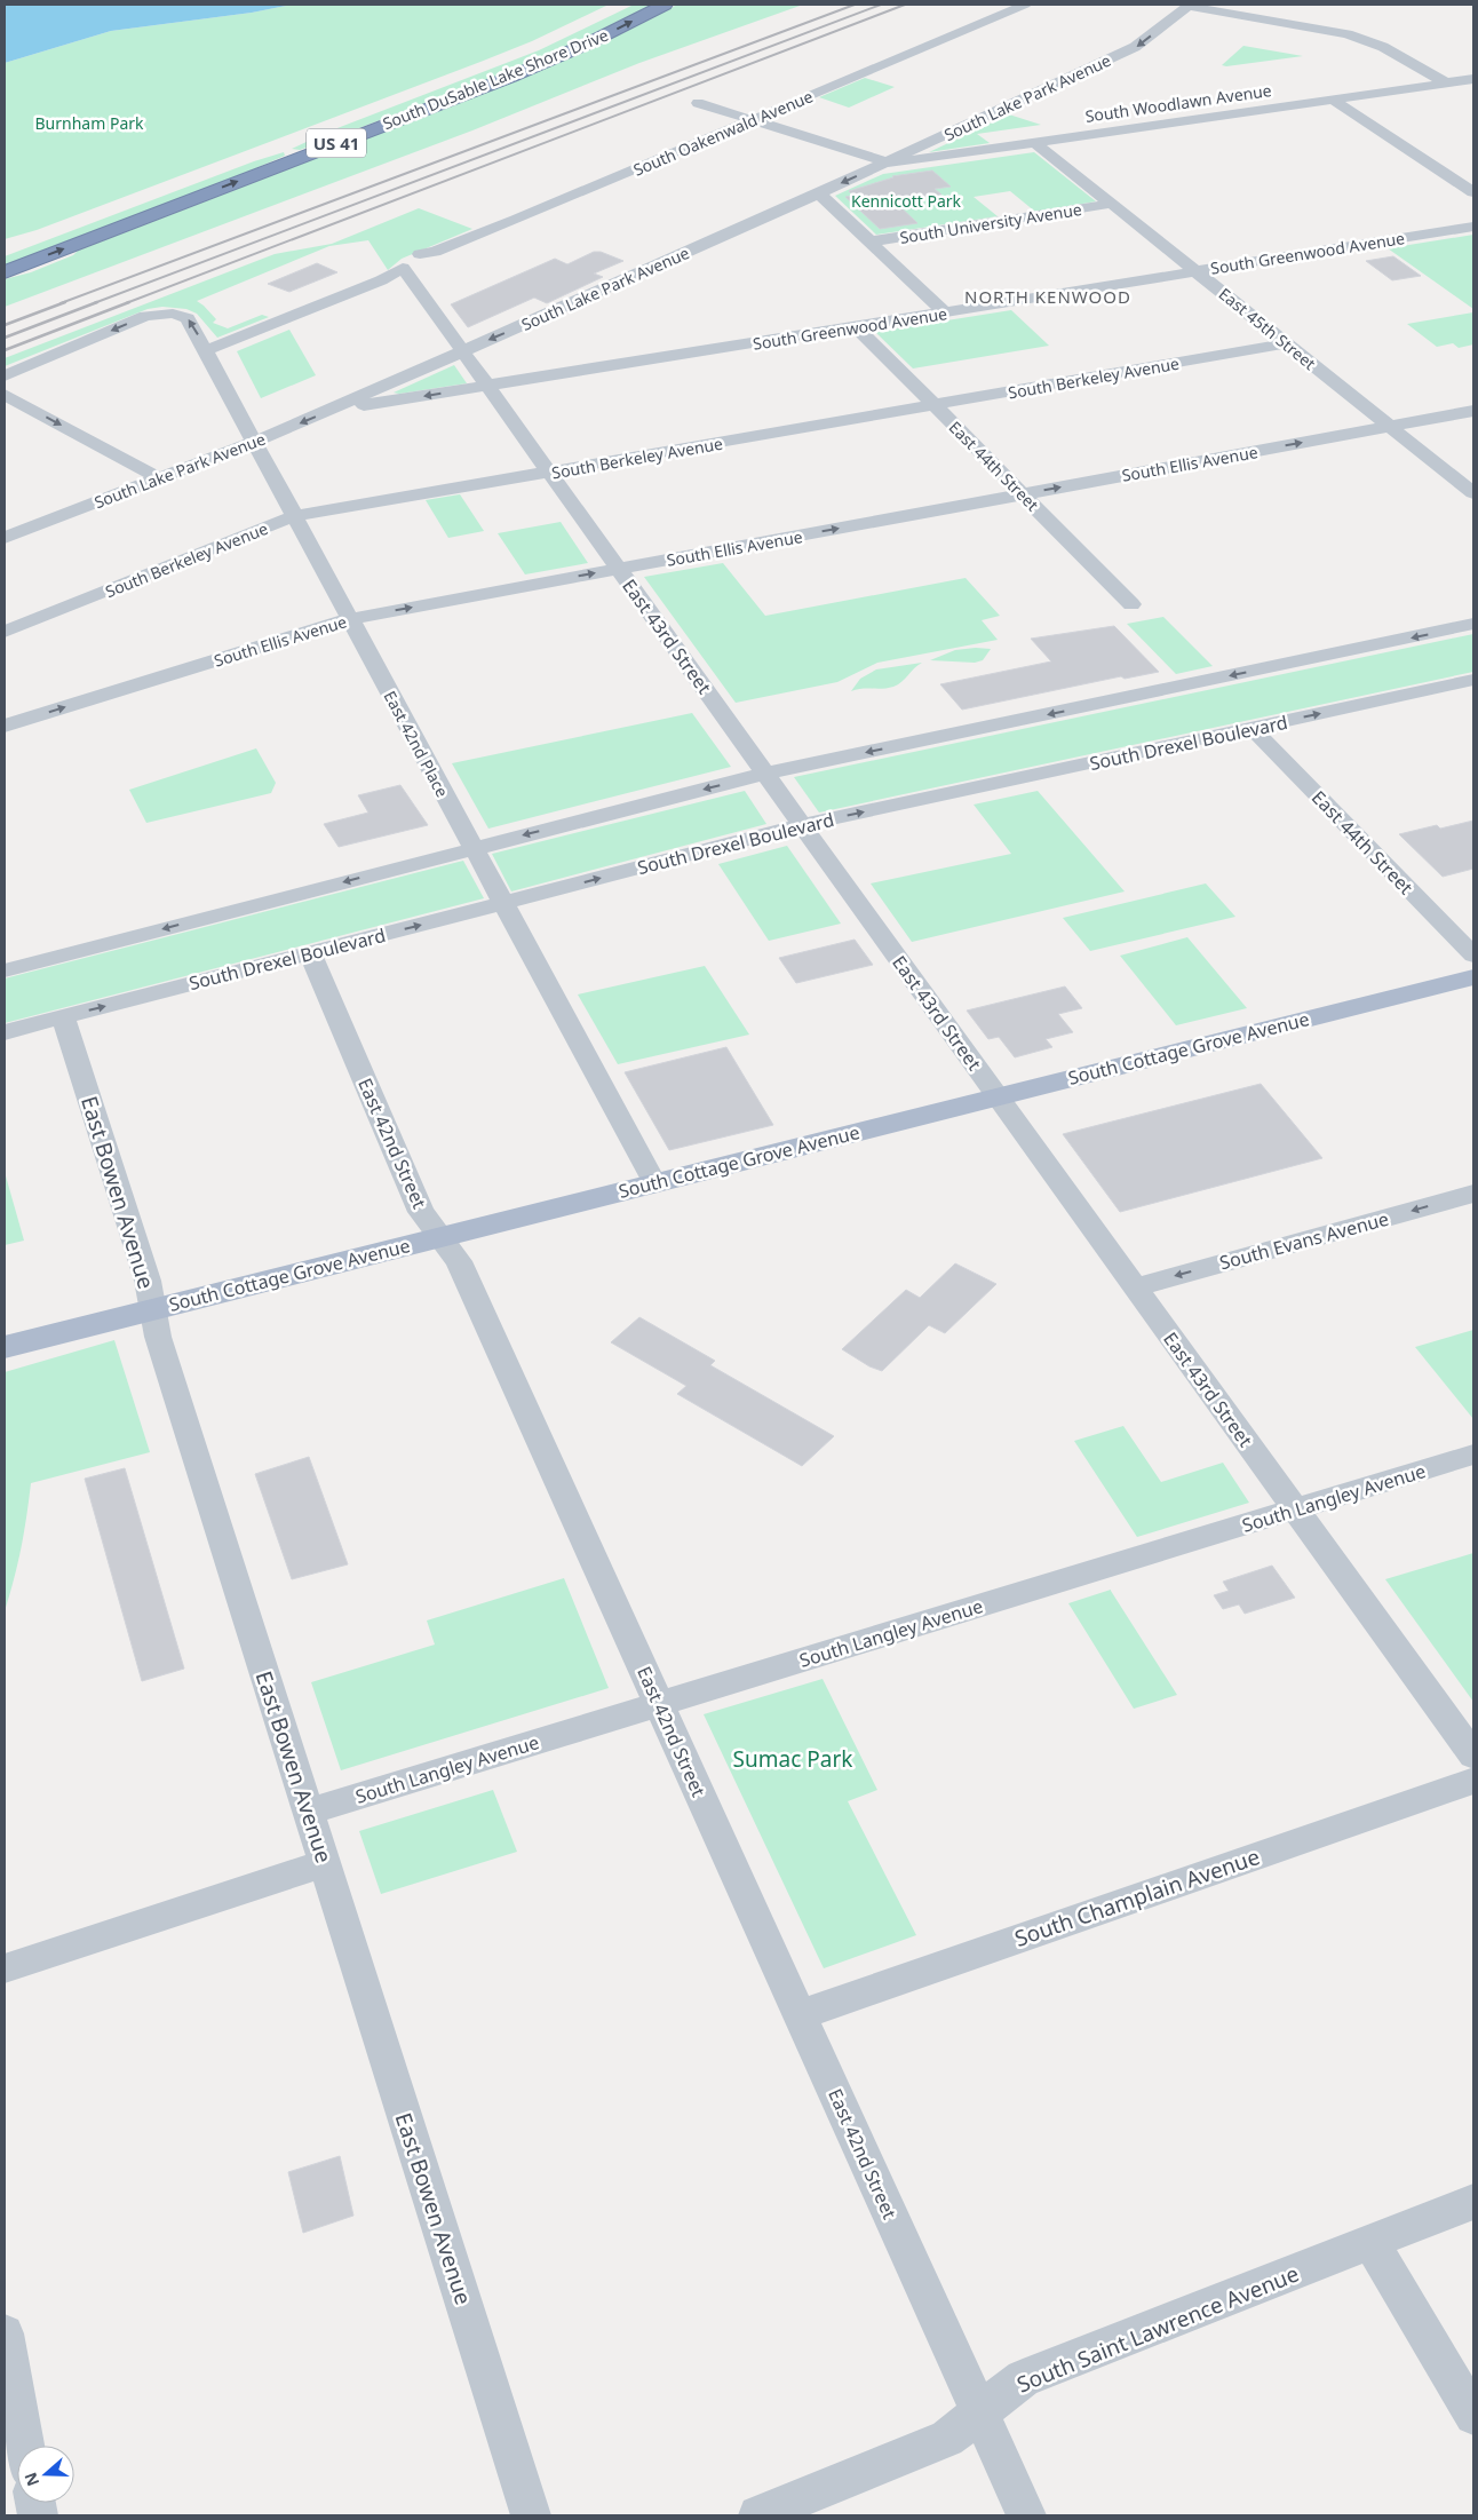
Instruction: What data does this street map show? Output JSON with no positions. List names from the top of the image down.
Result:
{
  "streets": {
    "highway": ["South DuSable Lake Shore Drive", "US 41"],
    "main road": ["South Cottage Grove Avenue"],
    "street": [
      "South Lake Park Avenue",
      "South Woodlawn Avenue",
      "South Oakenwald Avenue",
      "South University Avenue",
      "South Greenwood Avenue",
      "East 45th Street",
      "South Berkeley Avenue",
      "South Ellis Avenue",
      "East 44th Street",
      "East 43rd Street",
      "South Drexel Boulevard",
      "East 42nd Place",
      "East 42nd Street",
      "East Bowen Avenue",
      "South Evans Avenue",
      "South Langley Avenue",
      "South Champlain Avenue",
      "South Saint Lawrence Avenue"
    ]
  },
  "crossings": [
    ["South Lake Park Avenue", "South Woodlawn Avenue"],
    ["South Lake Park Avenue", "South Greenwood Avenue"],
    ["South Lake Park Avenue", "East 43rd Street"],
    ["South Lake Park Avenue", "East 42nd Place"],
    ["South Woodlawn Avenue", "East 45th Street"],
    ["South University Avenue", "East 45th Street"],
    ["South Greenwood Avenue", "East 45th Street"],
    ["South Greenwood Avenue", "East 44th Street"],
    ["South Greenwood Avenue", "East 43rd Street"],
    ["East 45th Street", "South Berkeley Avenue"],
    ["East 45th Street", "South Ellis Avenue"],
    ["South Berkeley Avenue", "East 44th Street"],
    ["South Berkeley Avenue", "East 43rd Street"],
    ["South Berkeley Avenue", "East 42nd Place"],
    ["South Ellis Avenue", "East 44th Street"],
    ["South Ellis Avenue", "East 43rd Street"],
    ["South Ellis Avenue", "East 42nd Place"],
    ["East 44th Street", "South Drexel Boulevard"],
    ["East 43rd Street", "South Drexel Boulevard"],
    ["East 43rd Street", "East 42nd Place"],
    ["East 43rd Street", "South Cottage Grove Avenue"],
    ["East 43rd Street", "South Evans Avenue"],
    ["East 43rd Street", "South Langley Avenue"],
    ["South Drexel Boulevard", "East 42nd Place"],
    ["South Drexel Boulevard", "East 42nd Street"],
    ["South Drexel Boulevard", "East Bowen Avenue"],
    ["East 42nd Place", "South Cottage Grove Avenue"],
    ["South Cottage Grove Avenue", "East 42nd Street"],
    ["South Cottage Grove Avenue", "East Bowen Avenue"],
    ["East 42nd Street", "South Langley Avenue"],
    ["East 42nd Street", "South Champlain Avenue"],
    ["East 42nd Street", "South Saint Lawrence Avenue"],
    ["East Bowen Avenue", "South Langley Avenue"]
  ],
  "one_way": ["South DuSable Lake Shore Drive", "South Lake Park Avenue", "South Evans Avenue"],
  "districts": ["NORTH KENWOOD"],
  "parks": ["Burnham Park", "Kennicott Park", "Sumac Park"],
  "north": "left"
}
